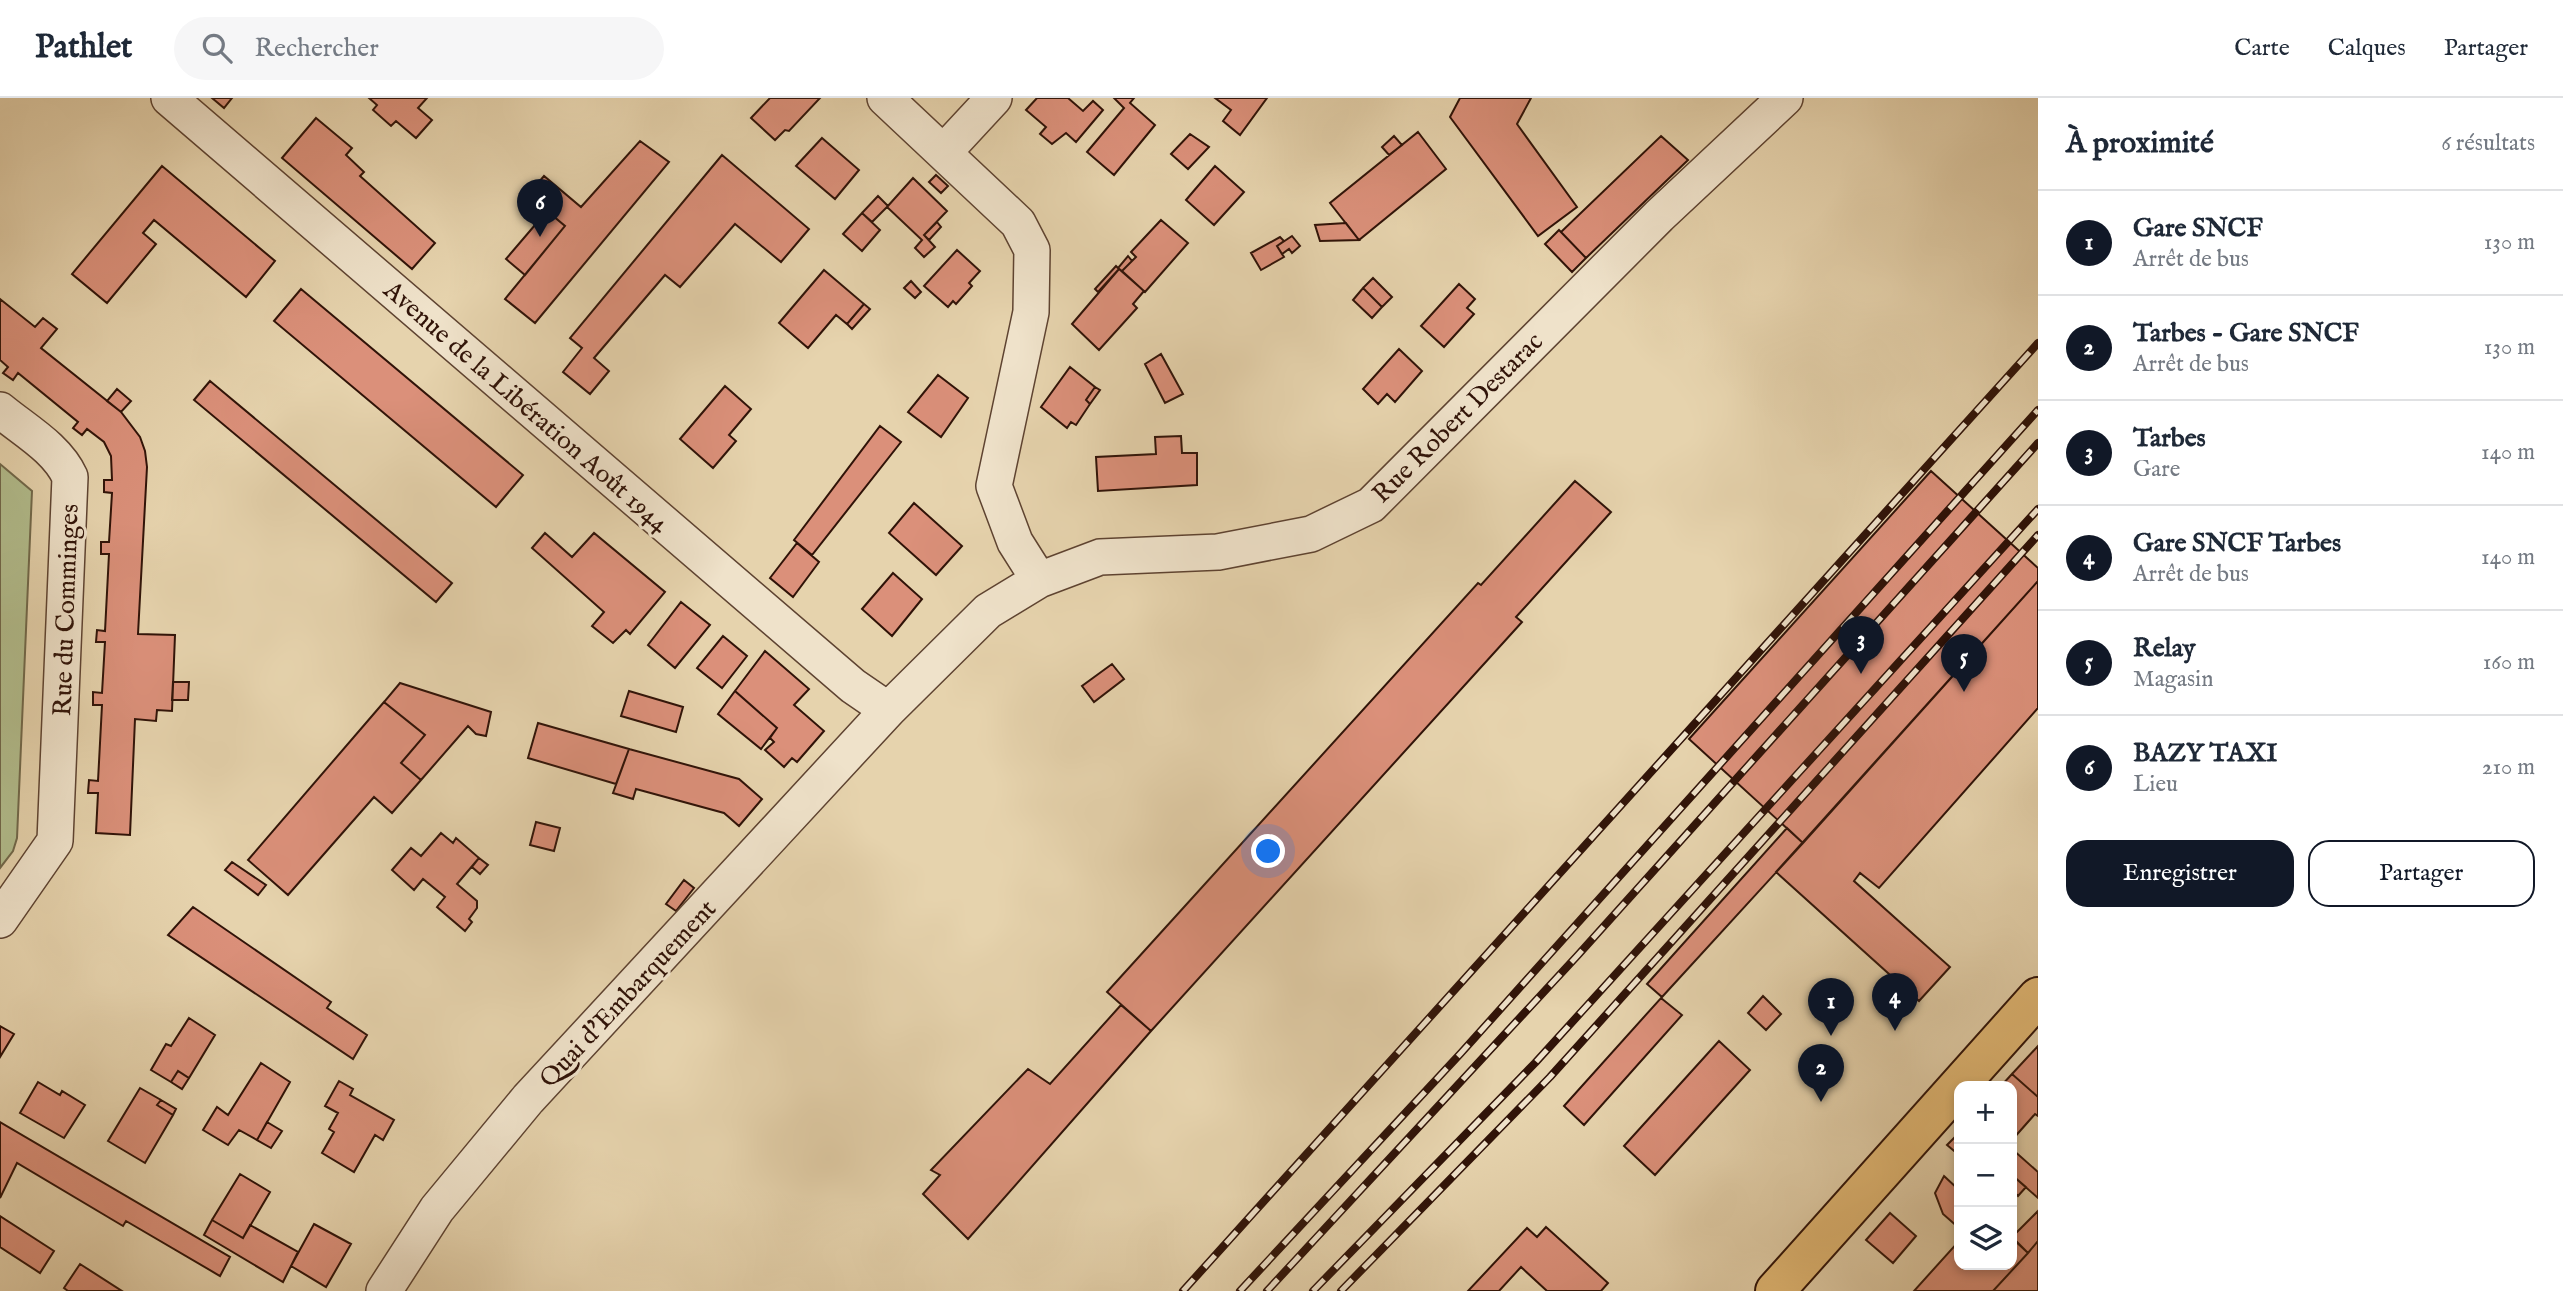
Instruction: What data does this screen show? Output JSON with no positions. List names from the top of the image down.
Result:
{
  "streets": {
    "street": [
      "Avenue de la Libération Août 1944",
      "Rue Robert Destarac",
      "Rue du Comminges",
      "Quai d'Embarquement"
    ]
  },
  "crossings": [
    ["Avenue de la Libération Août 1944", "Rue Robert Destarac"],
    ["Avenue de la Libération Août 1944", "Quai d'Embarquement"],
    ["Rue Robert Destarac", "Quai d'Embarquement"]
  ],
  "page": {
    "header": "Pathlet",
    "search": "Rechercher",
    "nav": ["Carte", "Calques", "Partager"],
    "heading": ["À proximité", "6 résultats"],
    "pins": [
      "6",
      "3",
      "5",
      "4",
      "1",
      "2"
    ],
    "list": [
      {
        "mark": "1",
        "name": "Gare SNCF",
        "note": "Arrêt de bus",
        "value": "130 m"
      },
      {
        "mark": "2",
        "name": "Tarbes - Gare SNCF",
        "note": "Arrêt de bus",
        "value": "130 m"
      },
      {
        "mark": "3",
        "name": "Tarbes",
        "note": "Gare",
        "value": "140 m"
      },
      {
        "mark": "4",
        "name": "Gare SNCF Tarbes",
        "note": "Arrêt de bus",
        "value": "140 m"
      },
      {
        "mark": "5",
        "name": "Relay",
        "note": "Magasin",
        "value": "160 m"
      },
      {
        "mark": "6",
        "name": "BAZY TAXI",
        "note": "Lieu",
        "value": "210 m"
      }
    ],
    "buttons": ["Enregistrer", "Partager"],
    "map_buttons": ["+", "−"]
  }
}
